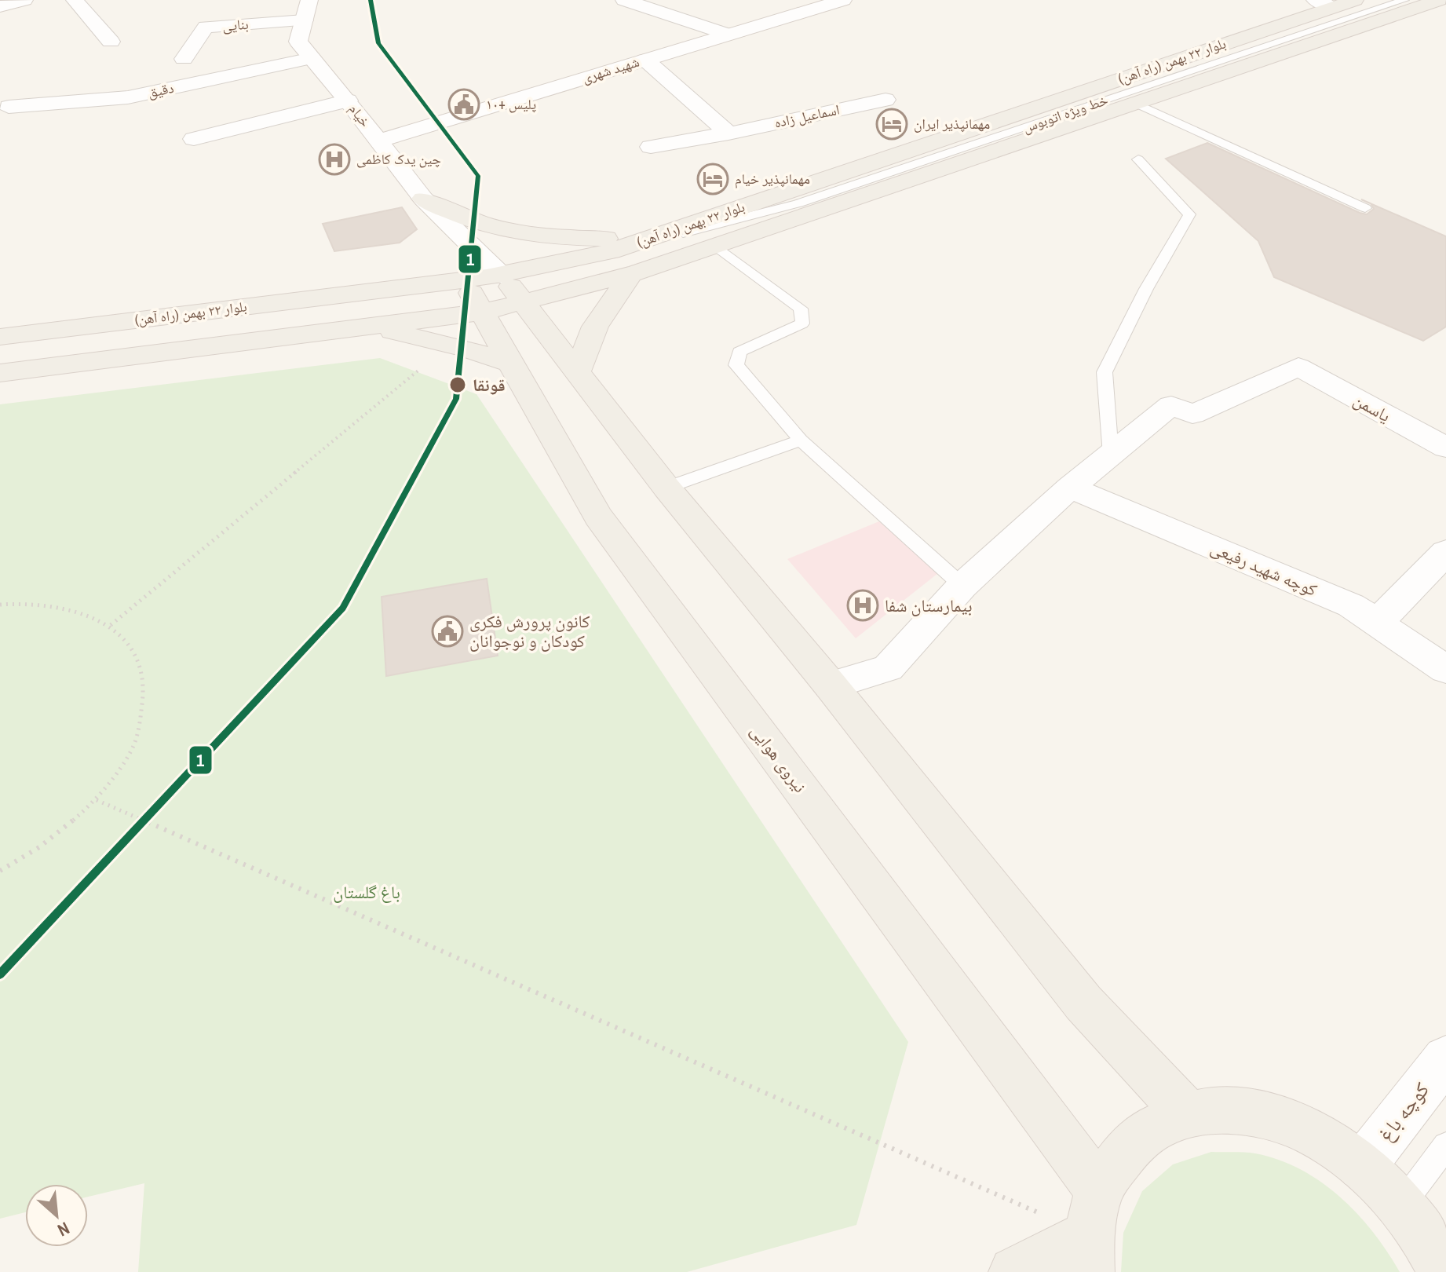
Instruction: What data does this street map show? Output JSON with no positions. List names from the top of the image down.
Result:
{
  "streets": {
    "main road": ["بلوار ۲۲ بهمن (راه آهن)", "نیروی هوایی"],
    "street": [
      "بنایی",
      "شهید شهری",
      "دقیق",
      "خیام",
      "اسماعیل زاده",
      "یاسمن",
      "کوچه شهید رفیعی",
      "کوچه باغ"
    ],
    "lane": ["خط ویژه اتوبوس"]
  },
  "crossings": [
    ["بنایی", "خیام"],
    ["بلوار ۲۲ بهمن (راه آهن)", "خیام"],
    ["بلوار ۲۲ بهمن (راه آهن)", "نیروی هوایی"],
    ["شهید شهری", "خیام"],
    ["دقیق", "خیام"]
  ],
  "parks": ["باغ گلستان"],
  "places": {
    "public building": ["پلیس +۱۰", "کانون پرورش فکری کودکان و نوجوانان"],
    "hotel": ["مهمانپذیر ایران", "مهمانپذیر خیام"],
    "hospital": ["چین یدک کاظمی", "بیمارستان شفا"],
    "other": ["قونقا"]
  },
  "lines": ["transit line 1"],
  "north": "bottom right"
}
